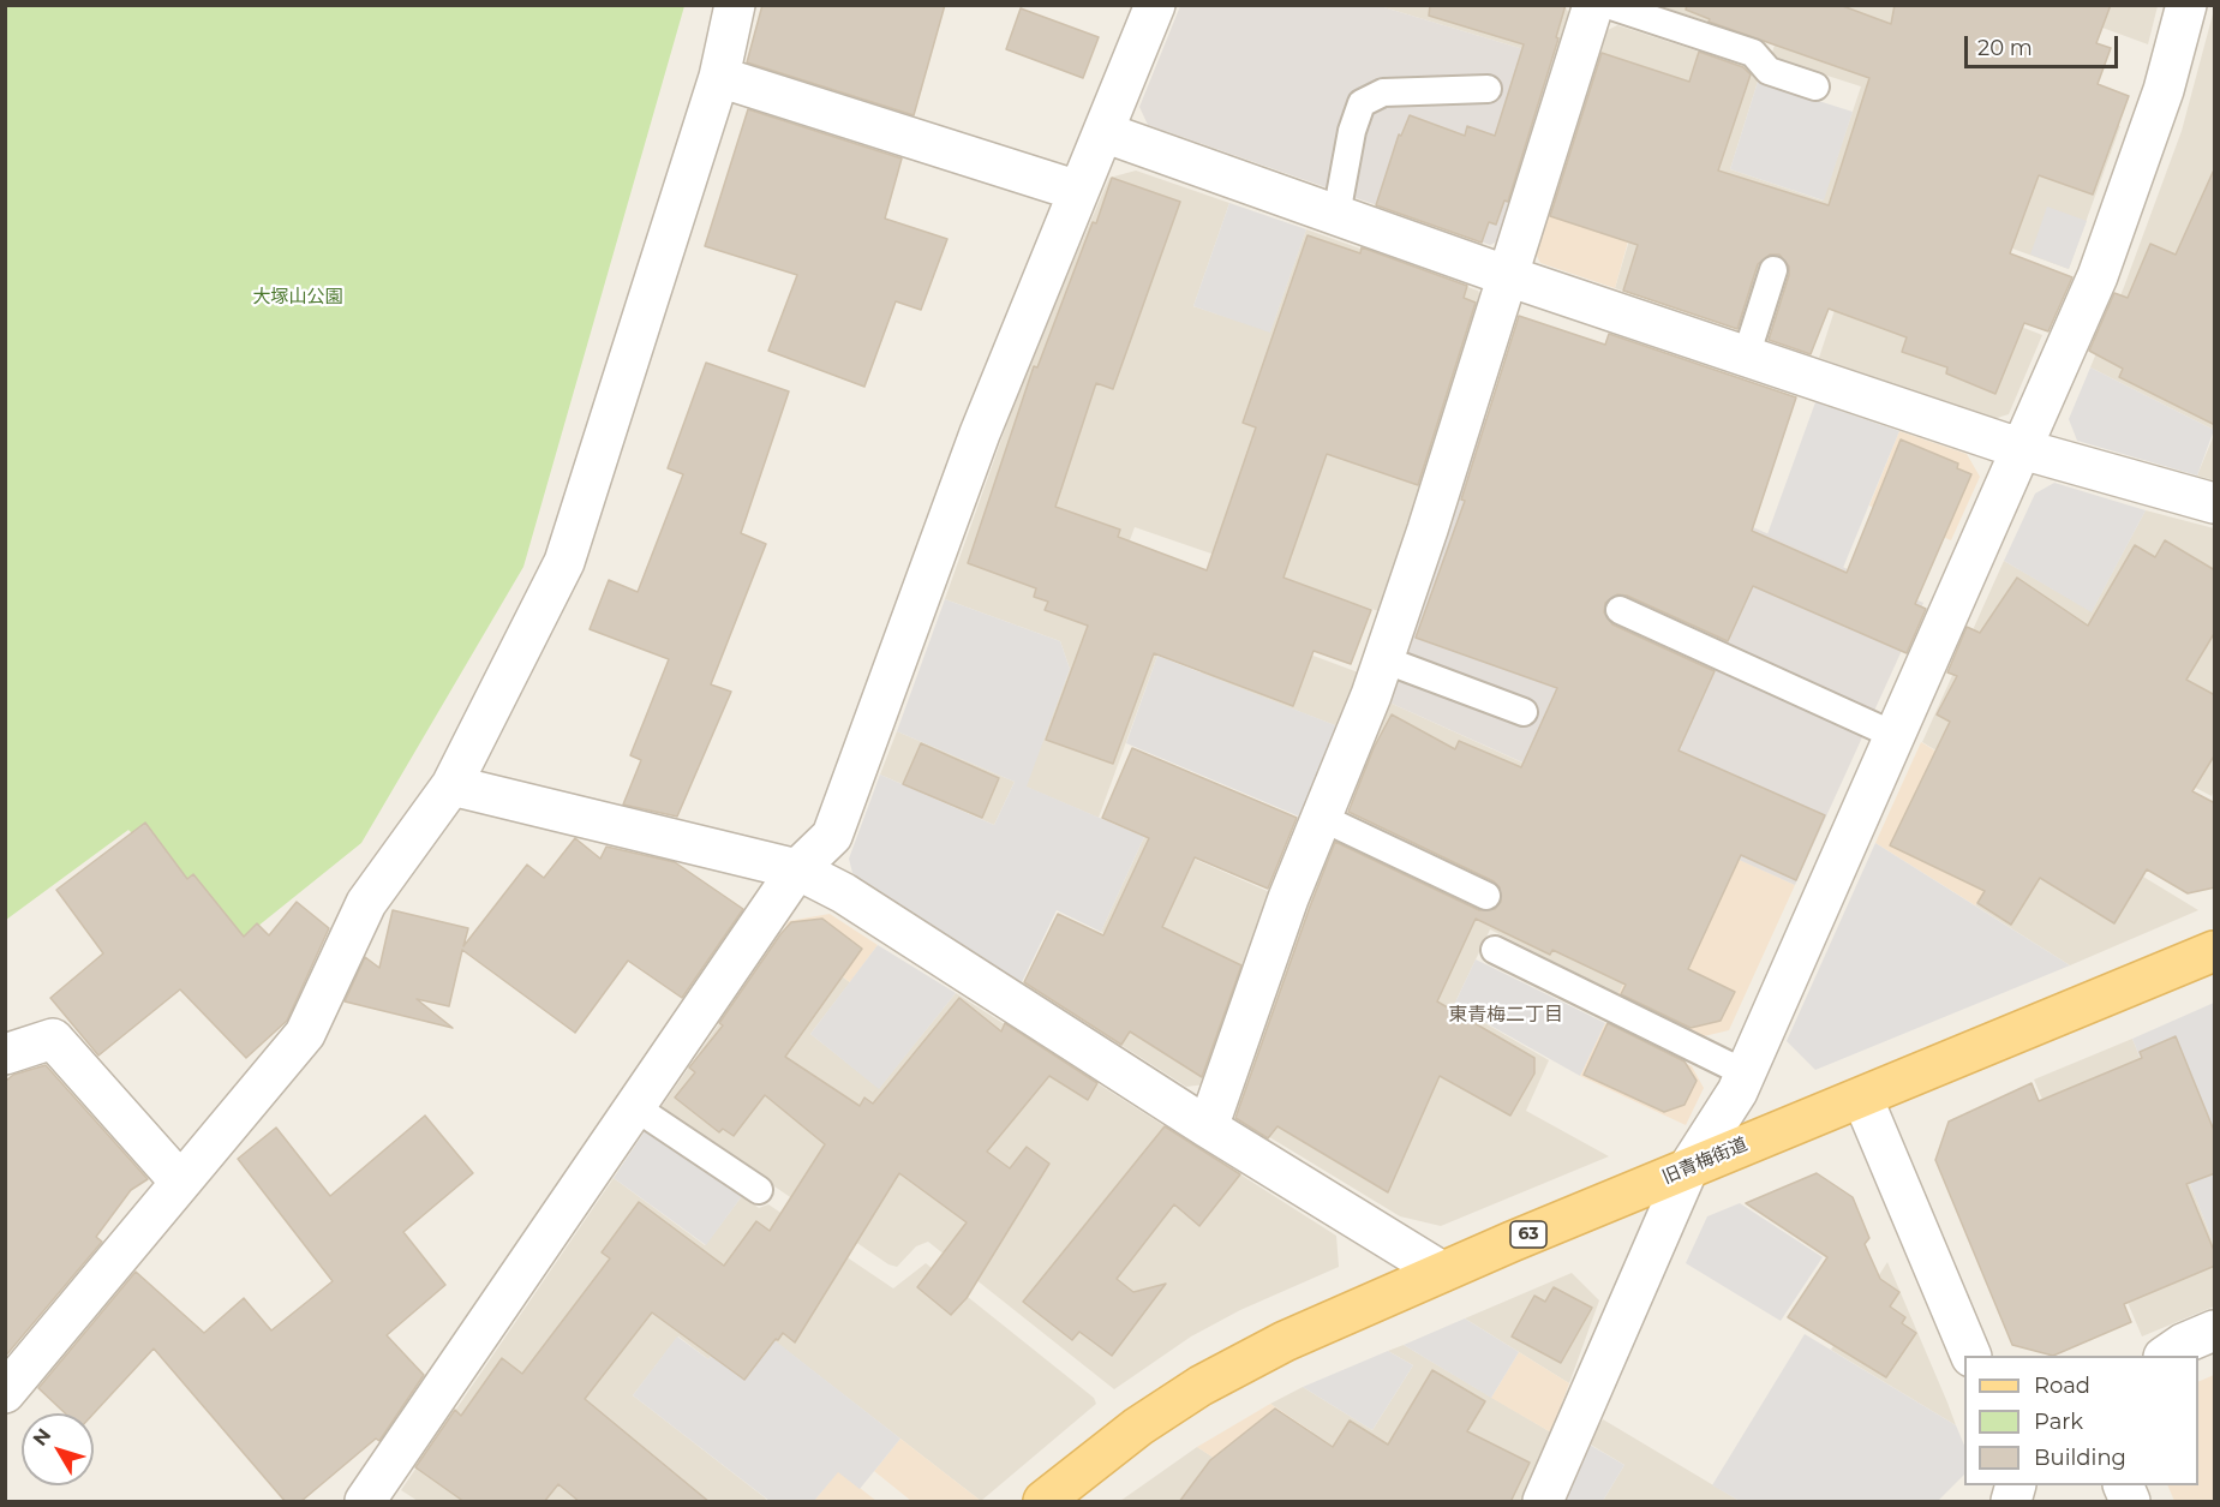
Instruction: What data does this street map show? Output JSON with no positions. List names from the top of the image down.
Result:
{
  "streets": {
    "main road": ["旧青梅街道", "63"]
  },
  "districts": ["東青梅二丁目"],
  "parks": ["大塚山公園"],
  "legend": ["Road", "Park", "Building"],
  "scale_bar": "20 m",
  "north": "top left"
}
